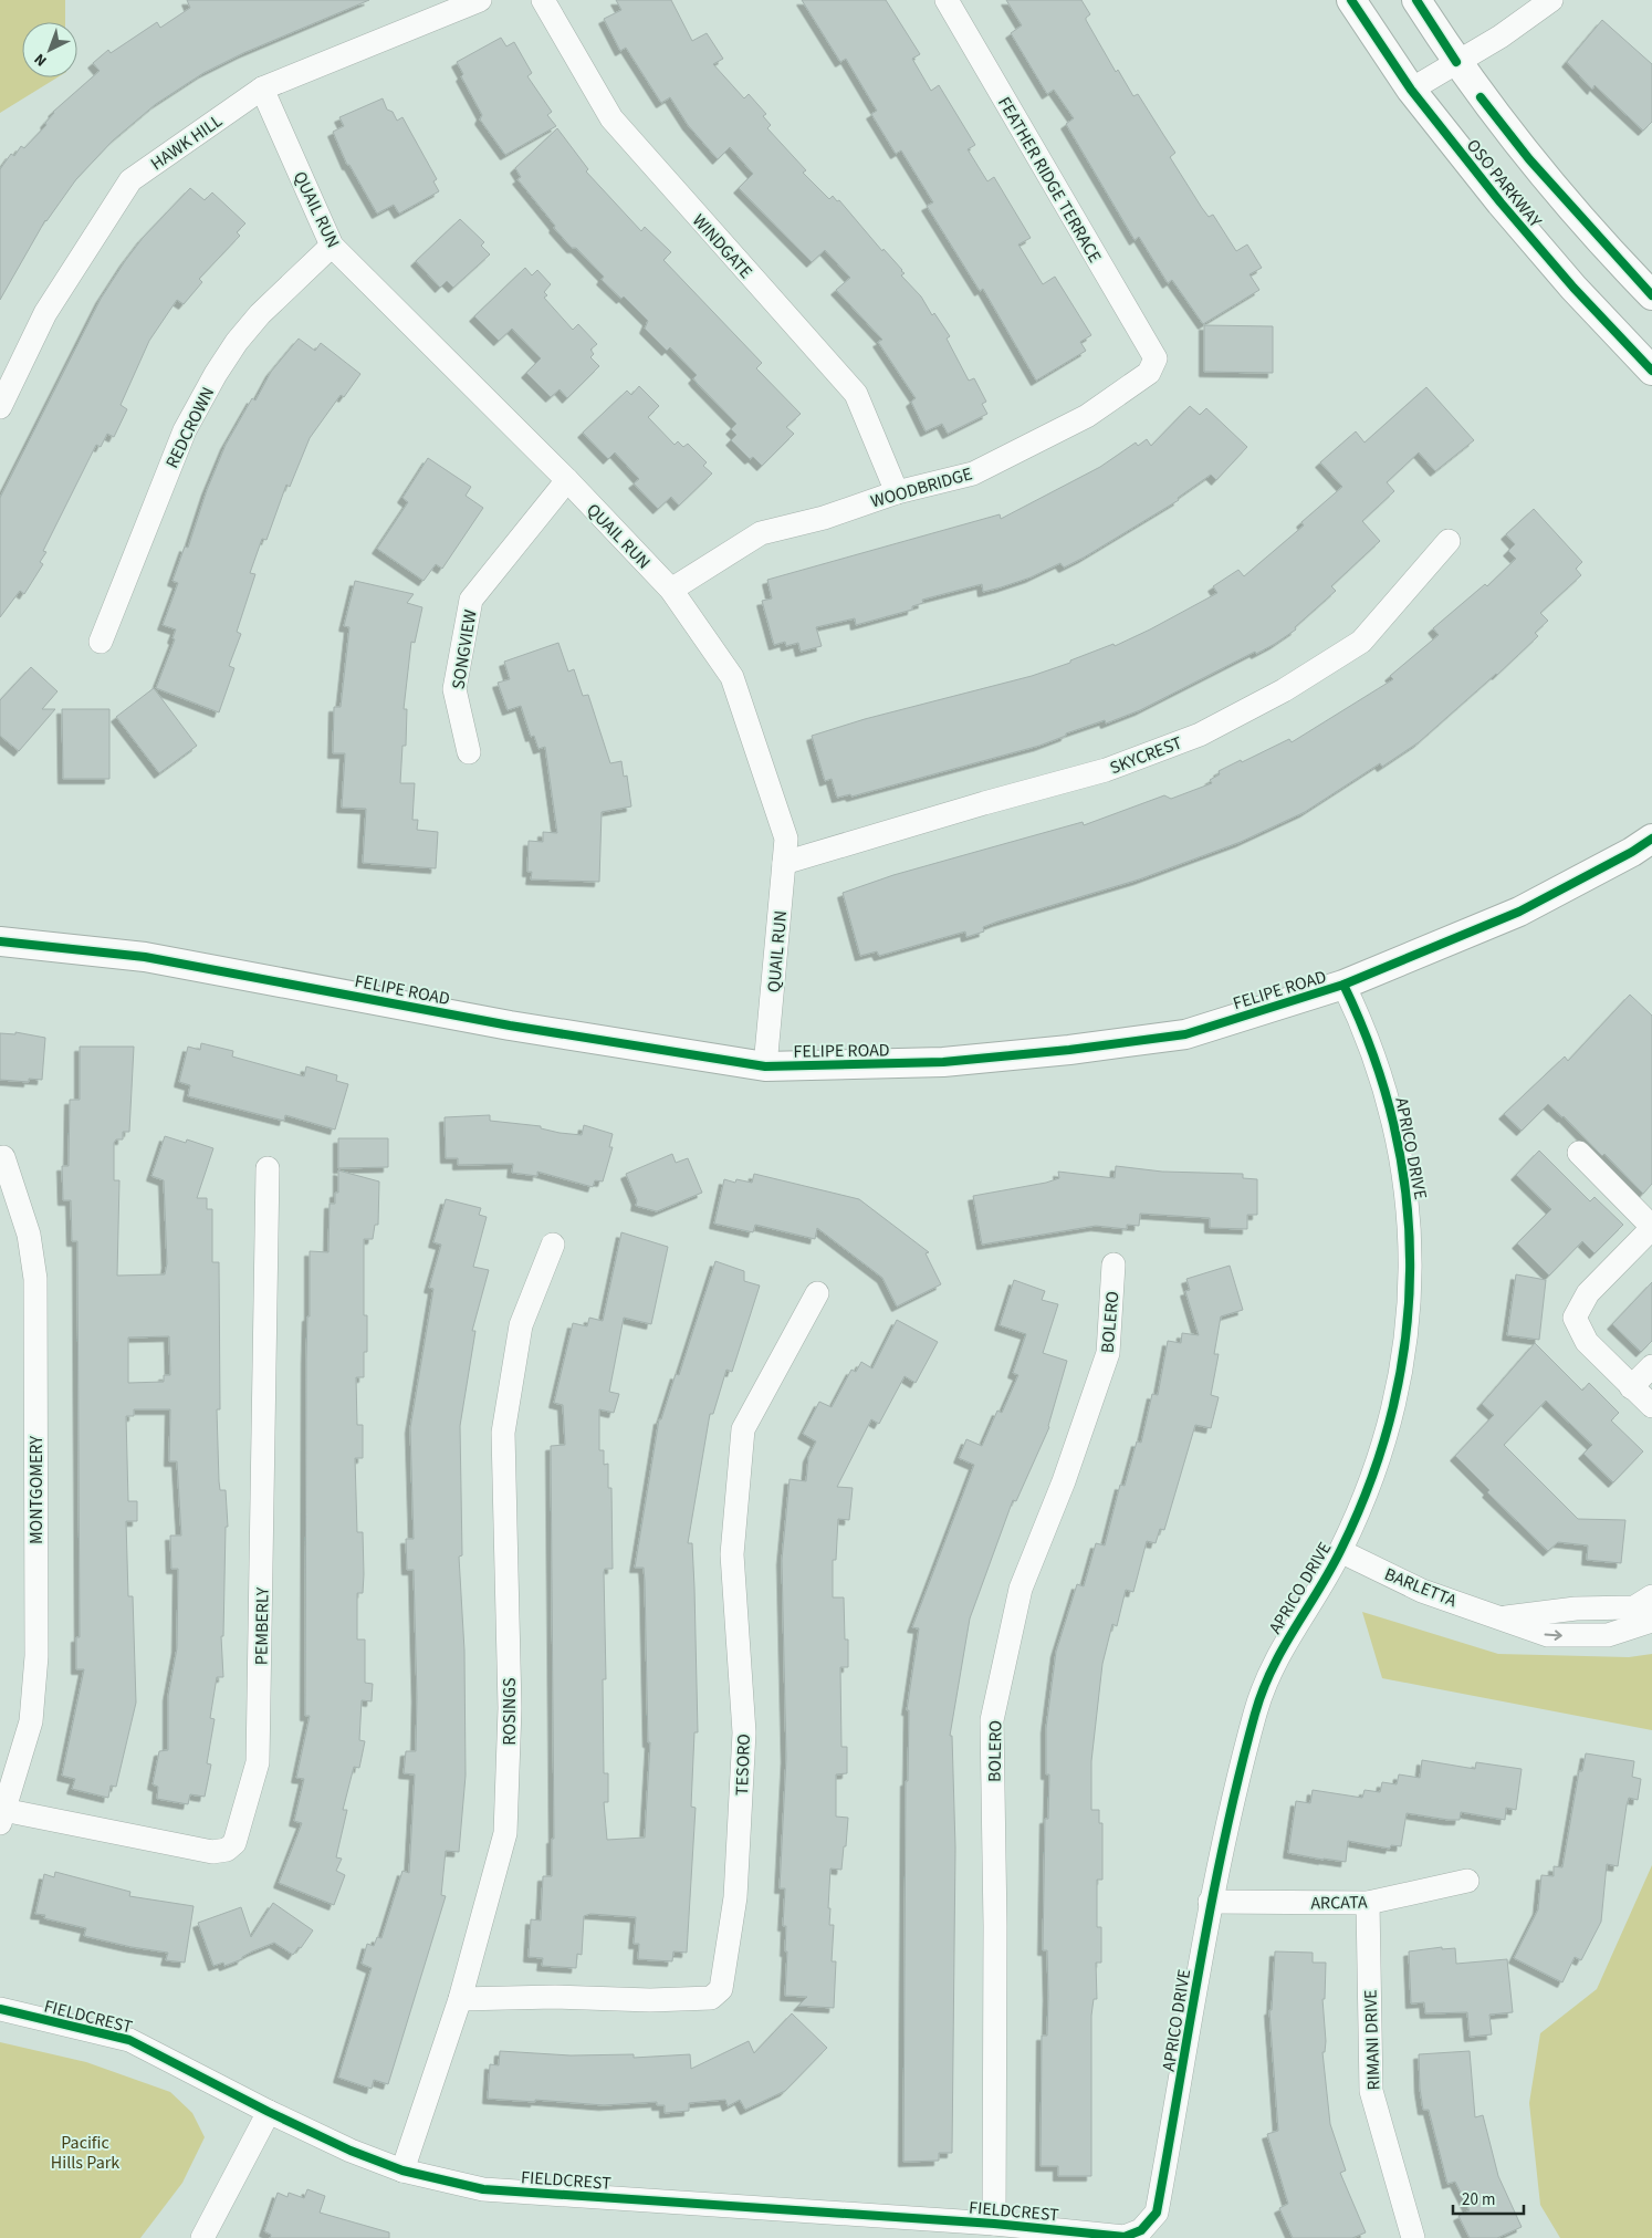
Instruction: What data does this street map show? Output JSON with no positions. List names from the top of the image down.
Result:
{
  "streets": {
    "main road": ["OSO PARKWAY", "FELIPE ROAD"],
    "street": [
      "HAWK HILL",
      "FEATHER RIDGE TERRACE",
      "QUAIL RUN",
      "WINDGATE",
      "REDCROWN",
      "WOODBRIDGE",
      "SONGVIEW",
      "SKYCREST",
      "APRICO DRIVE",
      "BOLERO",
      "MONTGOMERY",
      "BARLETTA",
      "PEMBERLY",
      "ROSINGS",
      "TESORO",
      "ARCATA",
      "FIELDCREST",
      "RIMANI DRIVE"
    ]
  },
  "crossings": [
    ["HAWK HILL", "QUAIL RUN"],
    ["FEATHER RIDGE TERRACE", "WOODBRIDGE"],
    ["QUAIL RUN", "REDCROWN"],
    ["QUAIL RUN", "WOODBRIDGE"],
    ["QUAIL RUN", "SONGVIEW"],
    ["QUAIL RUN", "SKYCREST"],
    ["QUAIL RUN", "FELIPE ROAD"],
    ["WINDGATE", "WOODBRIDGE"],
    ["FELIPE ROAD", "APRICO DRIVE"],
    ["APRICO DRIVE", "BARLETTA"],
    ["APRICO DRIVE", "ARCATA"],
    ["APRICO DRIVE", "FIELDCREST"],
    ["BOLERO", "FIELDCREST"],
    ["MONTGOMERY", "PEMBERLY"],
    ["ROSINGS", "TESORO"],
    ["ROSINGS", "FIELDCREST"],
    ["ARCATA", "RIMANI DRIVE"]
  ],
  "parks": ["Pacific Hills Park"],
  "scale_bar": "20 m",
  "north": "bottom left"
}
